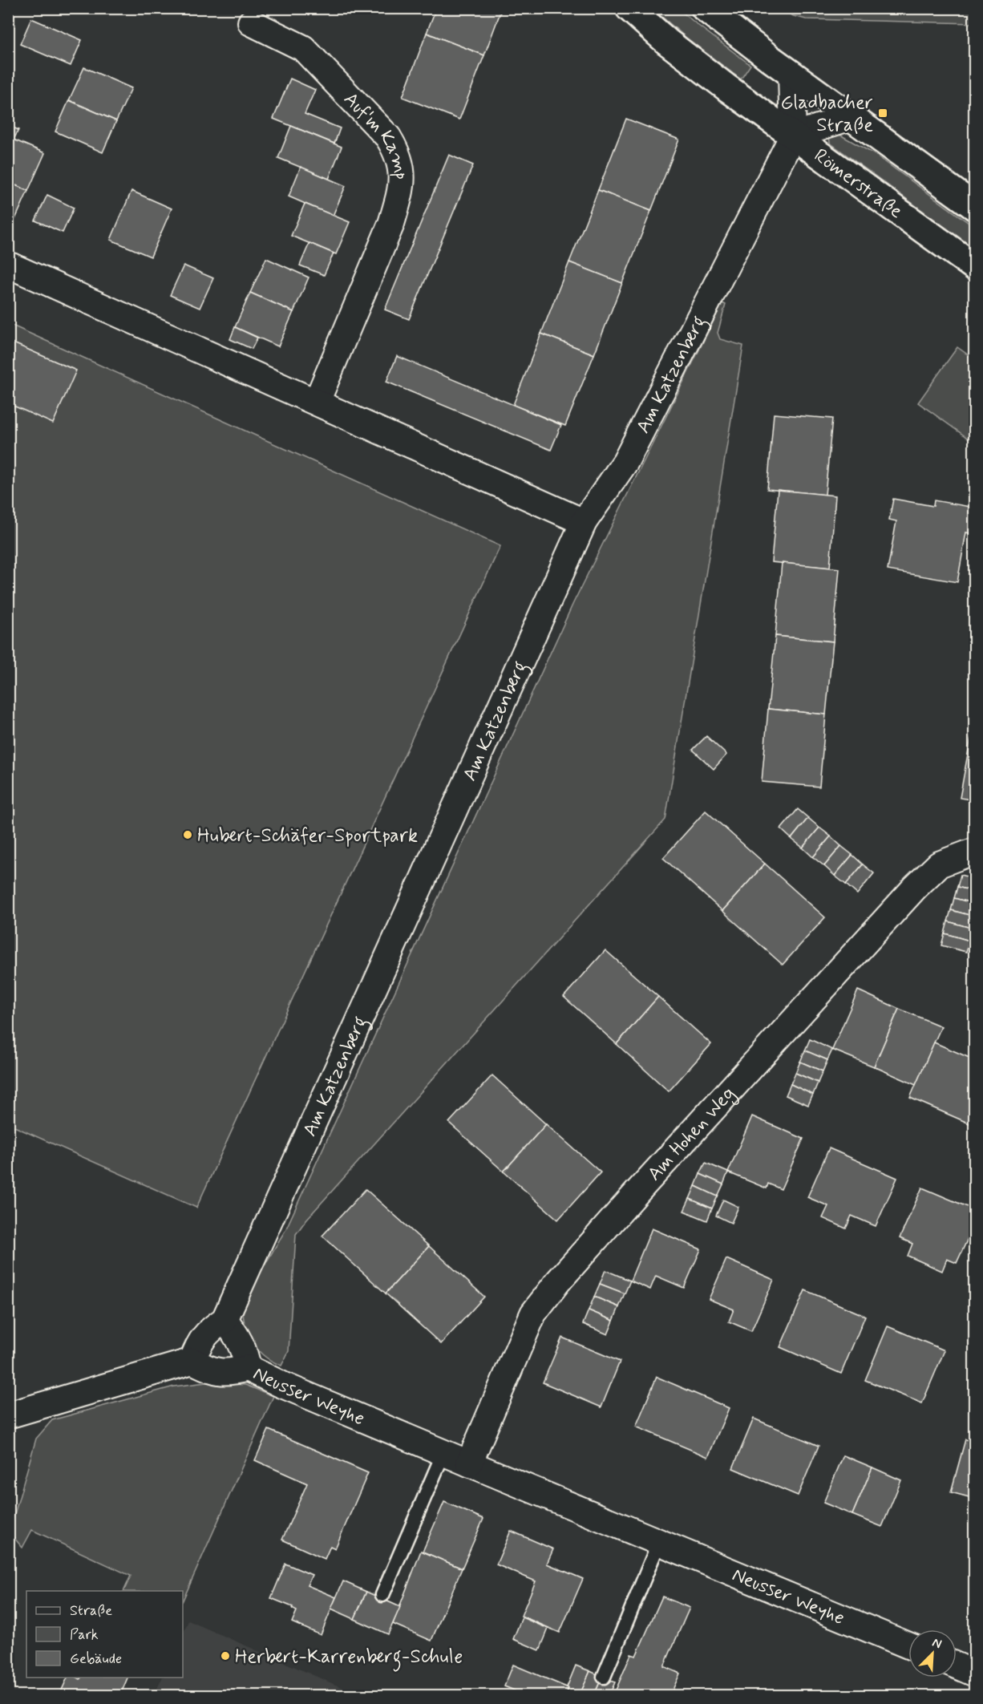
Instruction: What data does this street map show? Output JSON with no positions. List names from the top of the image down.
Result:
{
  "streets": {
    "main road": ["Römerstraße"],
    "street": [
      "Auf'm Kamp",
      "Am Katzenberg",
      "Am Hohen Weg",
      "Neusser Weyhe"
    ]
  },
  "crossings": [
    ["Römerstraße", "Am Katzenberg"],
    ["Am Katzenberg", "Neusser Weyhe"],
    ["Am Hohen Weg", "Neusser Weyhe"]
  ],
  "places": {
    "transit": ["Gladbacher Straße"],
    "other": ["Hubert-Schäfer-Sportpark", "Herbert-Karrenberg-Schule"]
  },
  "legend": ["Straße", "Park", "Gebäude"],
  "north": "top right"
}
